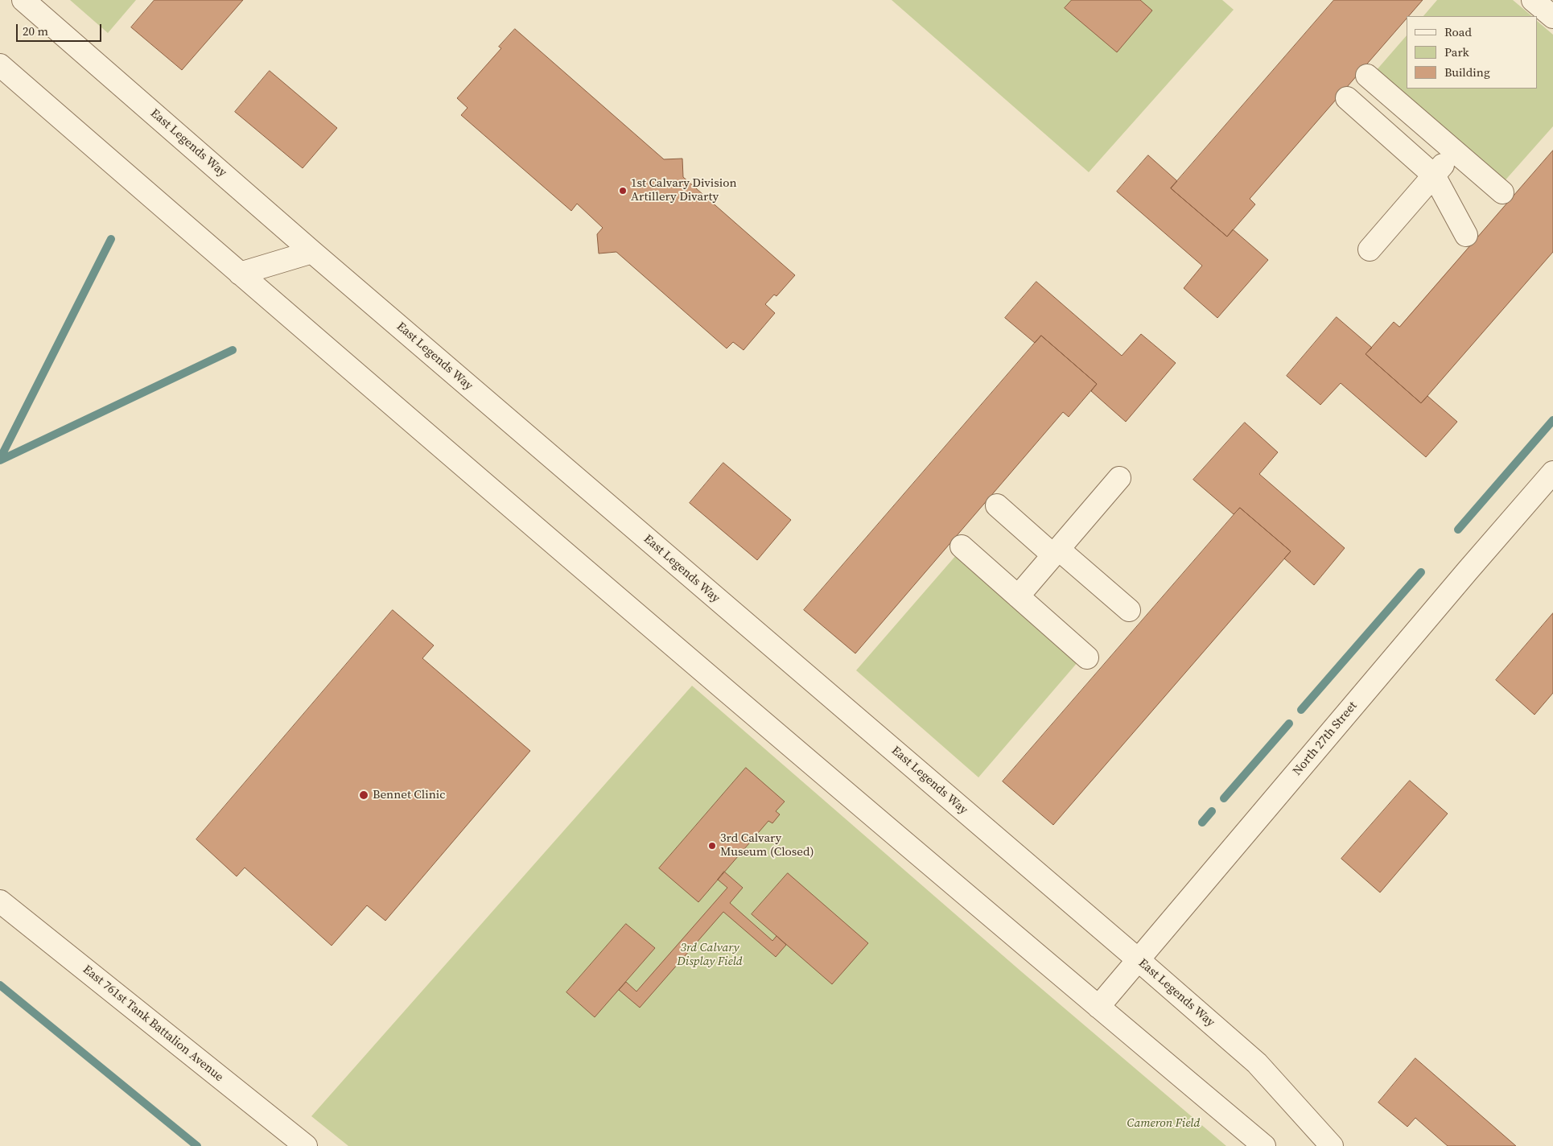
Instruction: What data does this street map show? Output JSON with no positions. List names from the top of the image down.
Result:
{
  "streets": {
    "street": ["East Legends Way", "North 27th Street", "East 761st Tank Battalion Avenue"]
  },
  "crossings": [
    ["East Legends Way", "North 27th Street"]
  ],
  "parks": ["3rd Calvary Display Field", "Cameron Field"],
  "places": ["1st Calvary Division Artillery Divarty", "Bennet Clinic", "3rd Calvary Museum (Closed)"],
  "legend": ["Road", "Park", "Building"],
  "scale_bar": "20 m"
}
